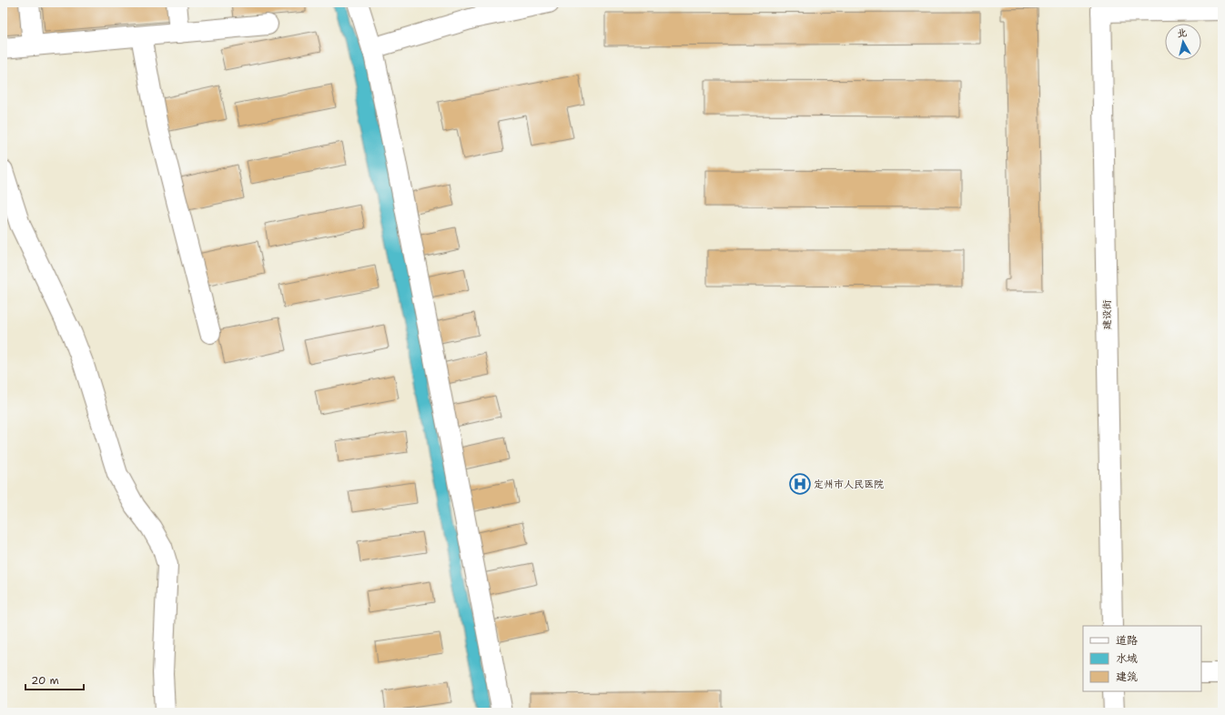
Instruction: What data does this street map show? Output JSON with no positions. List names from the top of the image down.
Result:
{
  "streets": {
    "street": ["建设街"]
  },
  "places": {
    "hospital": ["定州市人民医院"]
  },
  "legend": ["道路", "水域", "建筑"],
  "scale_bar": "20 m",
  "north": "top"
}
